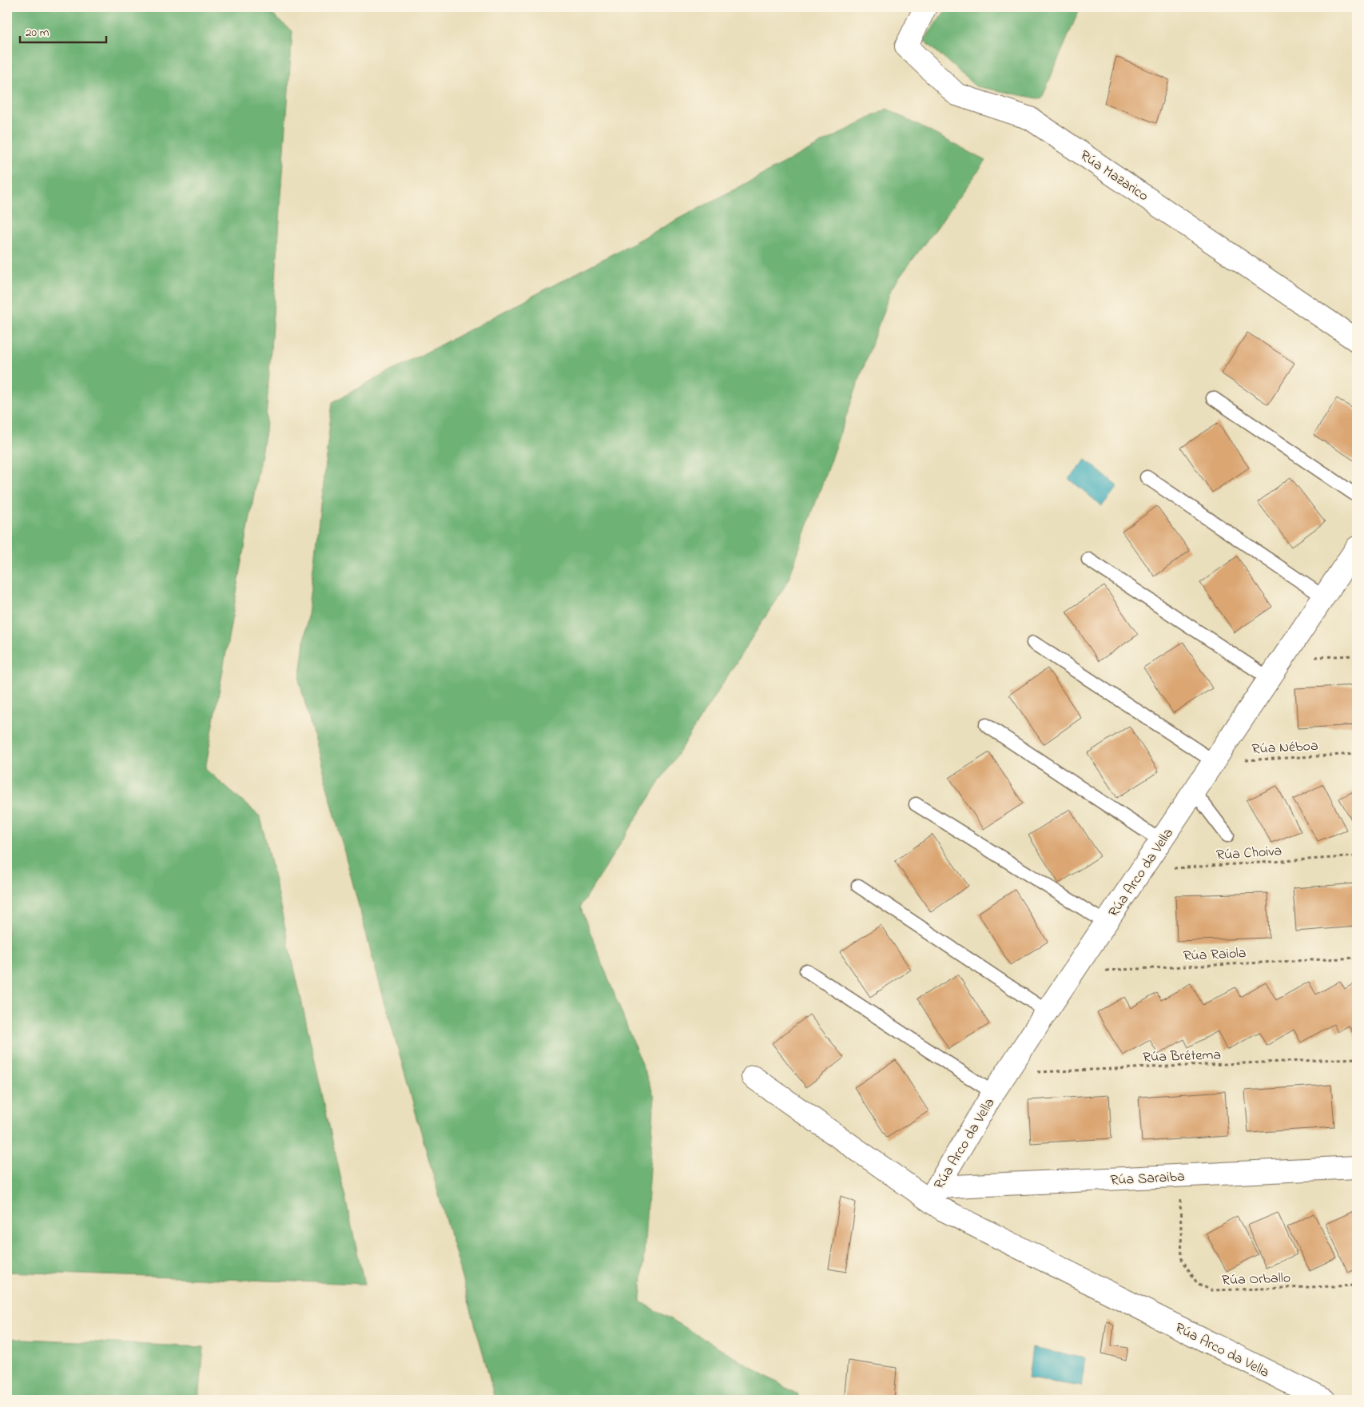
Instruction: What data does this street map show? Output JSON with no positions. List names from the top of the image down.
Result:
{
  "streets": {
    "street": ["Rúa Mazarico", "Rúa Arco da Vella", "Rúa Saraiba"],
    "path": [
      "Rúa Néboa",
      "Rúa Choiva",
      "Rúa Raiola",
      "Rúa Brétema",
      "Rúa Orballo"
    ]
  },
  "crossings": [
    ["Rúa Néboa", "Rúa Arco da Vella"],
    ["Rúa Choiva", "Rúa Arco da Vella"],
    ["Rúa Arco da Vella", "Rúa Raiola"],
    ["Rúa Arco da Vella", "Rúa Brétema"],
    ["Rúa Arco da Vella", "Rúa Saraiba"],
    ["Rúa Saraiba", "Rúa Orballo"]
  ],
  "scale_bar": "20 m"
}
